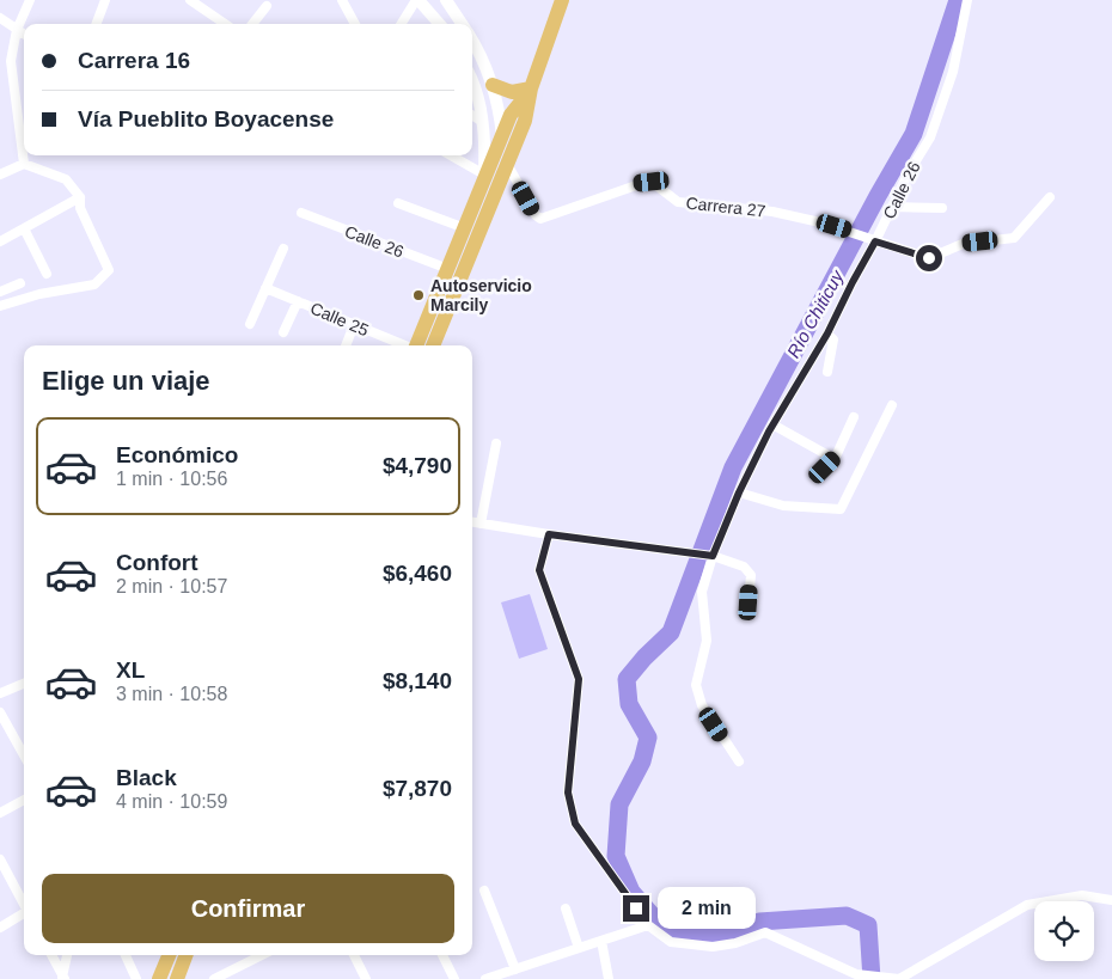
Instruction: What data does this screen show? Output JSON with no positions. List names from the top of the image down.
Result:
{
  "streets": {
    "street": ["Calle 26", "Carrera 27", "Calle 25"]
  },
  "crossings": [
    ["Calle 26", "Carrera 27"]
  ],
  "water": ["Río Chiticuy"],
  "places": ["Autoservicio Marcily"],
  "page": {
    "banner": ["Carrera 16", "Vía Pueblito Boyacense"],
    "heading": "Elige un viaje",
    "list": [
      {
        "name": "Económico",
        "note": "1 min · 10:56",
        "value": "$4,790"
      },
      {
        "name": "Confort",
        "note": "2 min · 10:57",
        "value": "$6,460"
      },
      {
        "name": "XL",
        "note": "3 min · 10:58",
        "value": "$8,140"
      },
      {
        "name": "Black",
        "note": "4 min · 10:59",
        "value": "$7,870"
      }
    ],
    "buttons": "Confirmar",
    "bubble": "2 min"
  }
}
